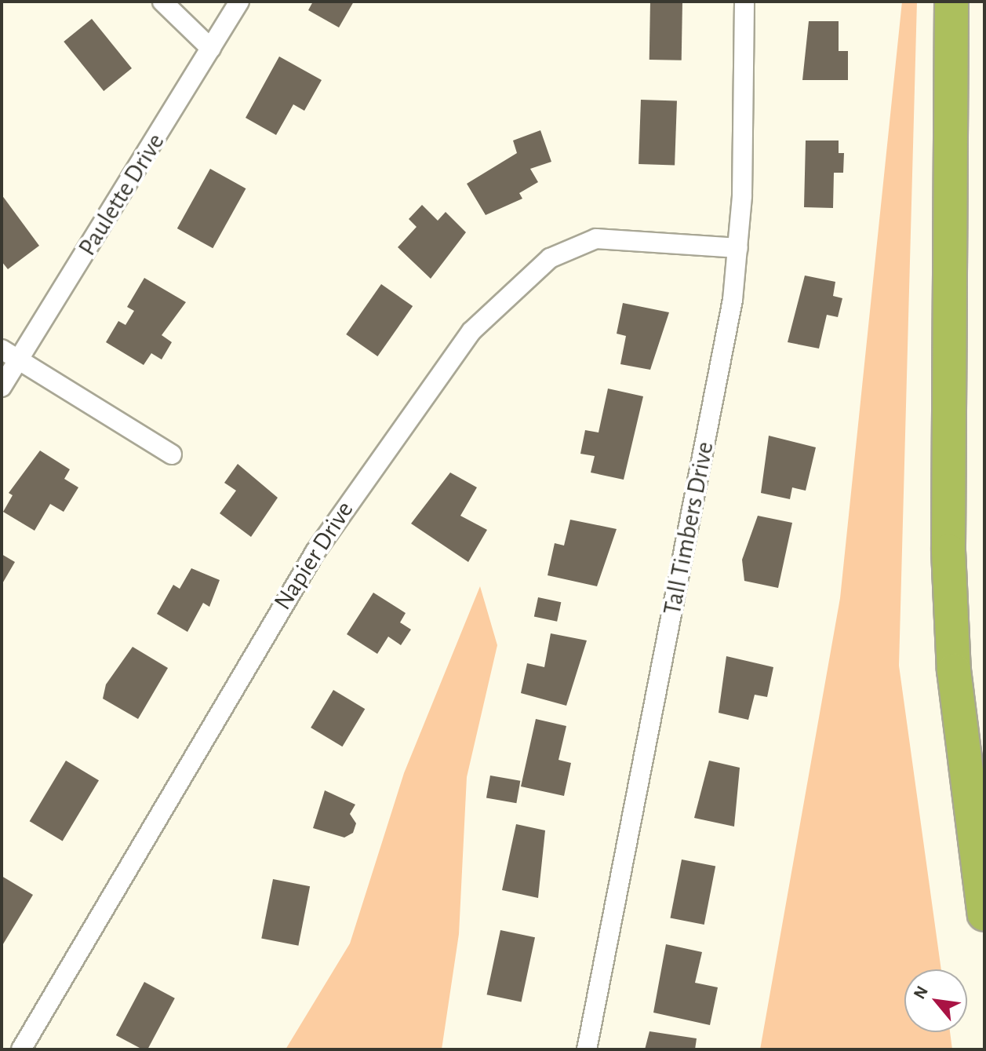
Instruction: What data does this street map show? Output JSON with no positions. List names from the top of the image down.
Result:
{
  "streets": {
    "street": ["Paulette Drive", "Tall Timbers Drive", "Napier Drive"]
  },
  "crossings": [
    ["Tall Timbers Drive", "Napier Drive"]
  ],
  "north": "top left"
}
